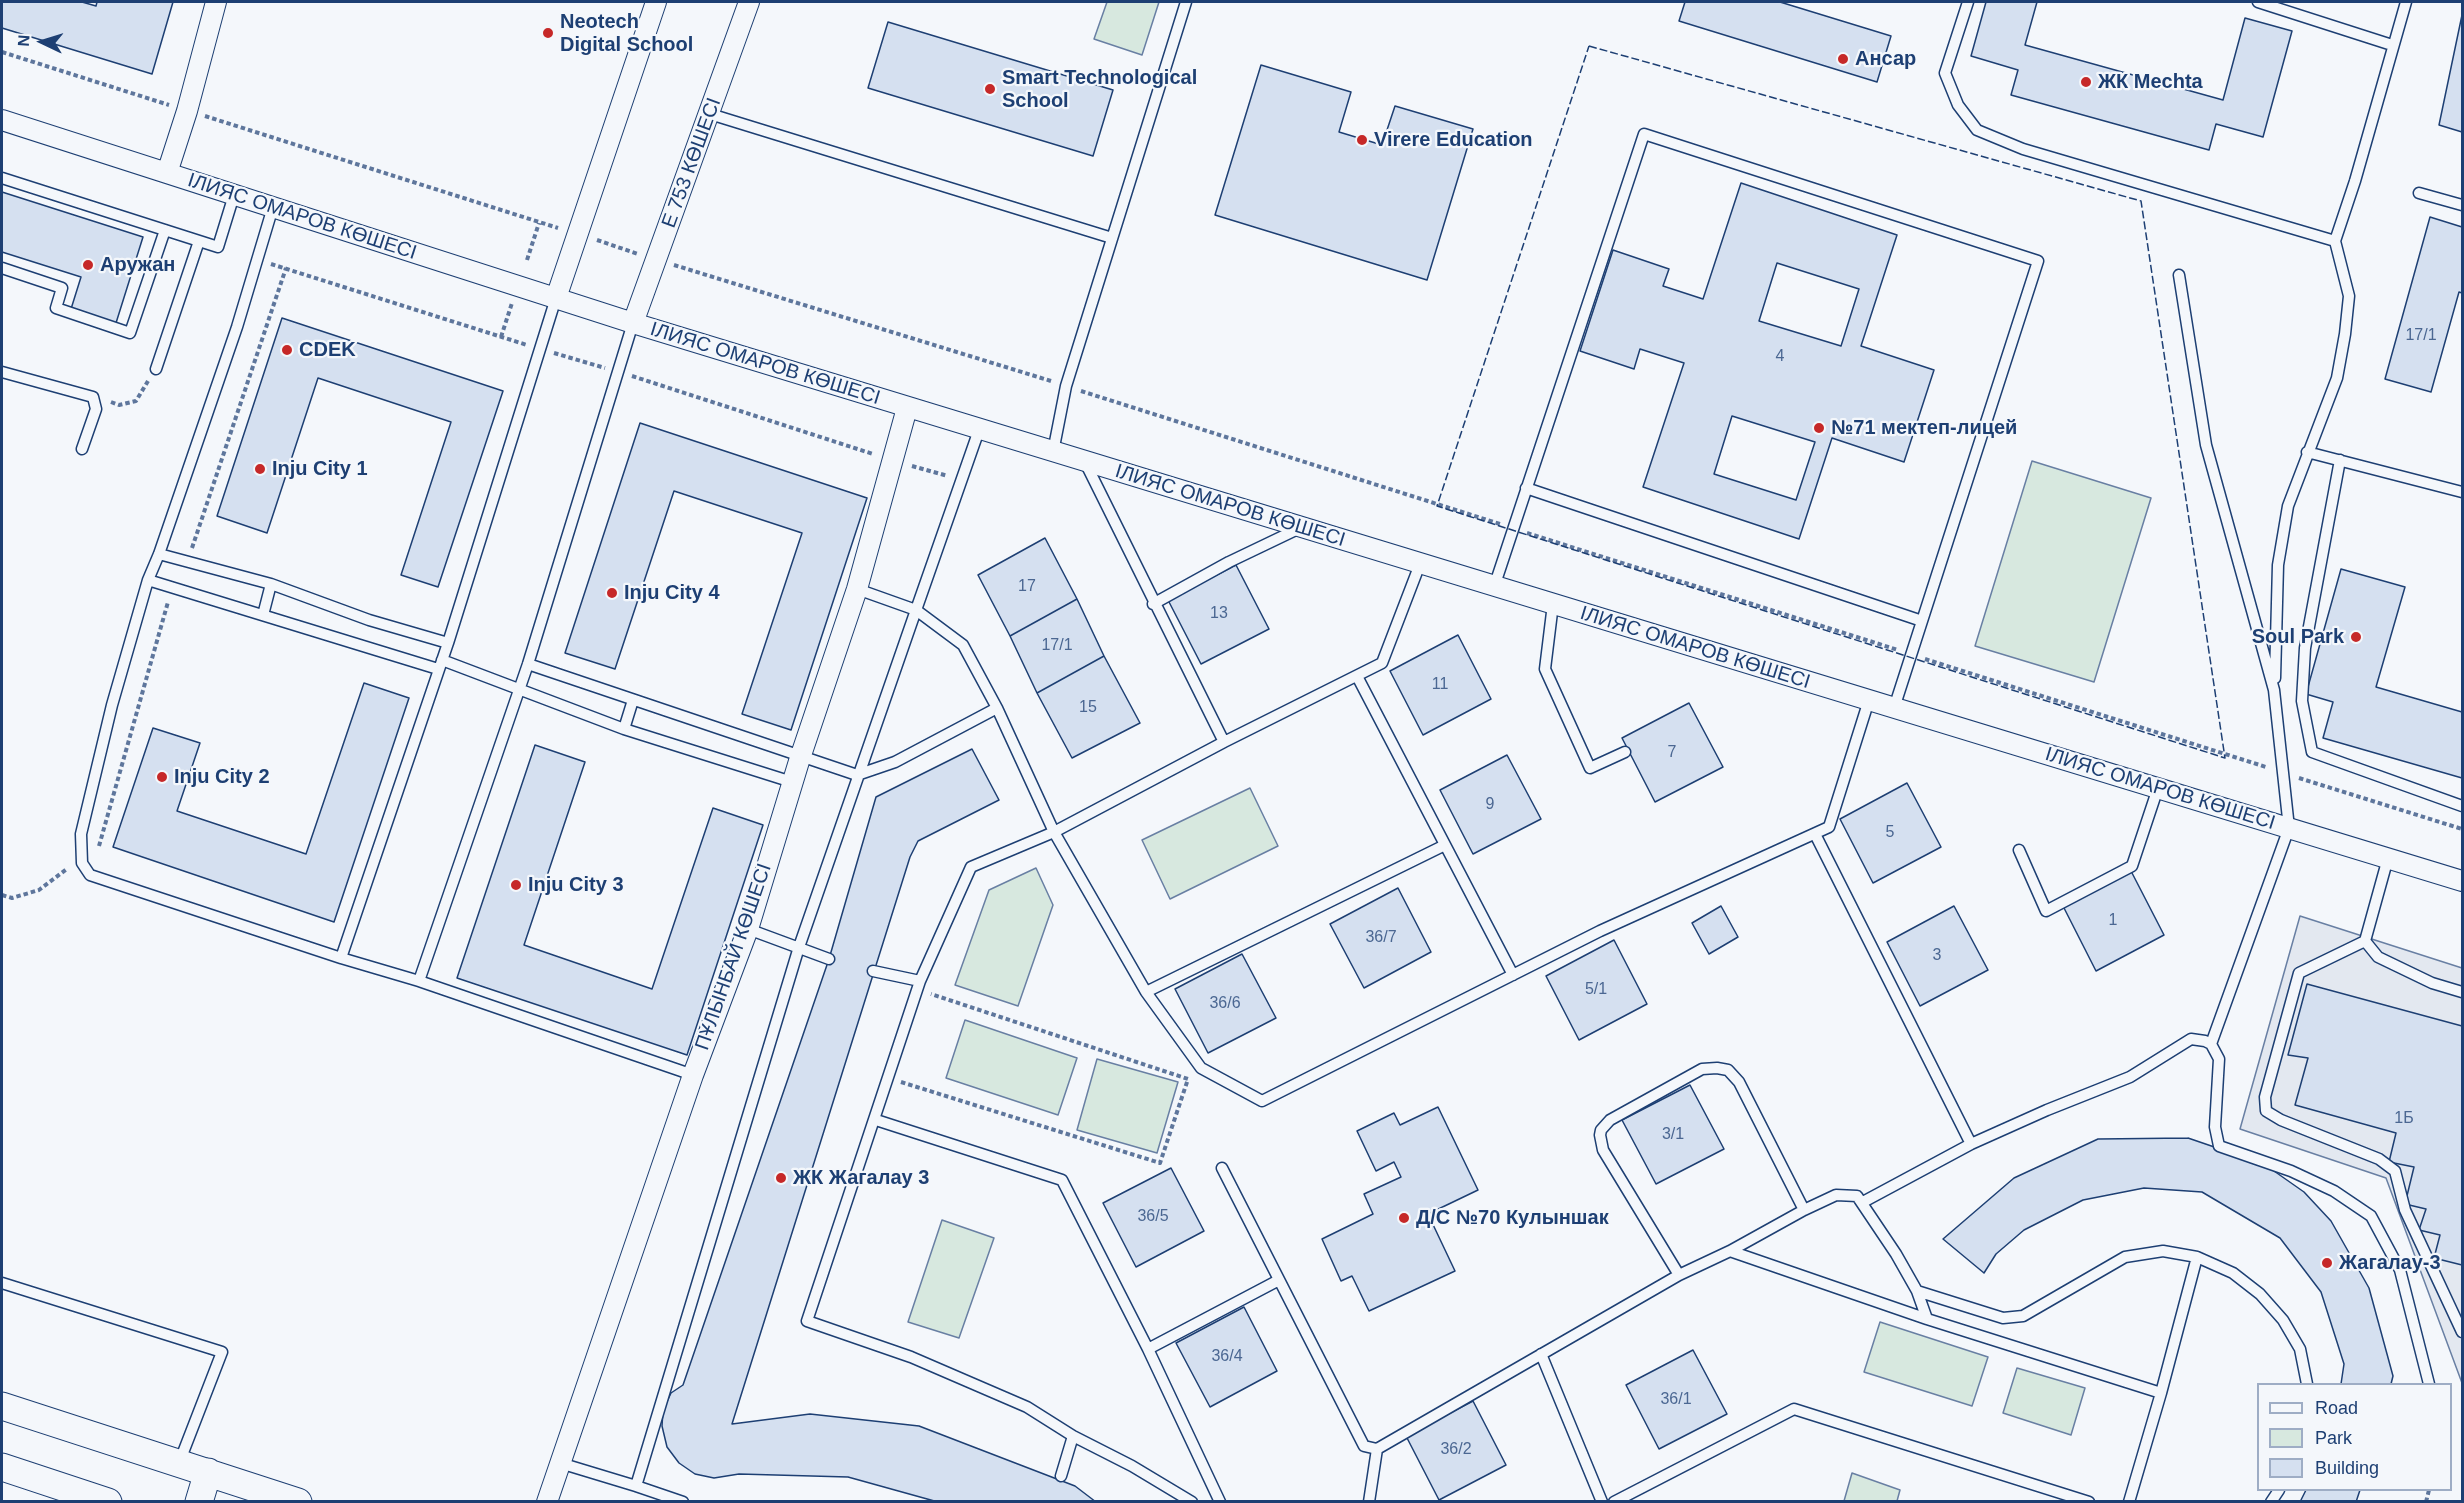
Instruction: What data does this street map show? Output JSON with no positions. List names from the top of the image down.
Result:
{
  "streets": {
    "street": ["Е 753 КӨШЕСІ", "ІЛИЯС ОМАРОВ КӨШЕСІ", "ПҰЛЫНБАЙ КӨШЕСІ"]
  },
  "crossings": [
    ["Е 753 КӨШЕСІ", "ІЛИЯС ОМАРОВ КӨШЕСІ"],
    ["ІЛИЯС ОМАРОВ КӨШЕСІ", "ПҰЛЫНБАЙ КӨШЕСІ"]
  ],
  "places": [
    "Neotech Digital School",
    "Ансар",
    "ЖК Mechta",
    "Smart Technological School",
    "Virere Education",
    "Аружан",
    "CDEK",
    "№71 мектеп-лицей",
    "Inju City 1",
    "Inju City 4",
    "Soul Park",
    "Inju City 2",
    "Inju City 3",
    "ЖК Жагалау 3",
    "Д/С №70 Кулыншак",
    "Жагалау-3"
  ],
  "house_numbers": [
    "17/1",
    "4",
    "17",
    "13",
    "17/1",
    "11",
    "15",
    "7",
    "9",
    "5",
    "1",
    "36/7",
    "3",
    "5/1",
    "36/6",
    "1Б",
    "3/1",
    "36/5",
    "36/4",
    "36/1",
    "36/2"
  ],
  "legend": ["Road", "Park", "Building"],
  "north": "left"
}
